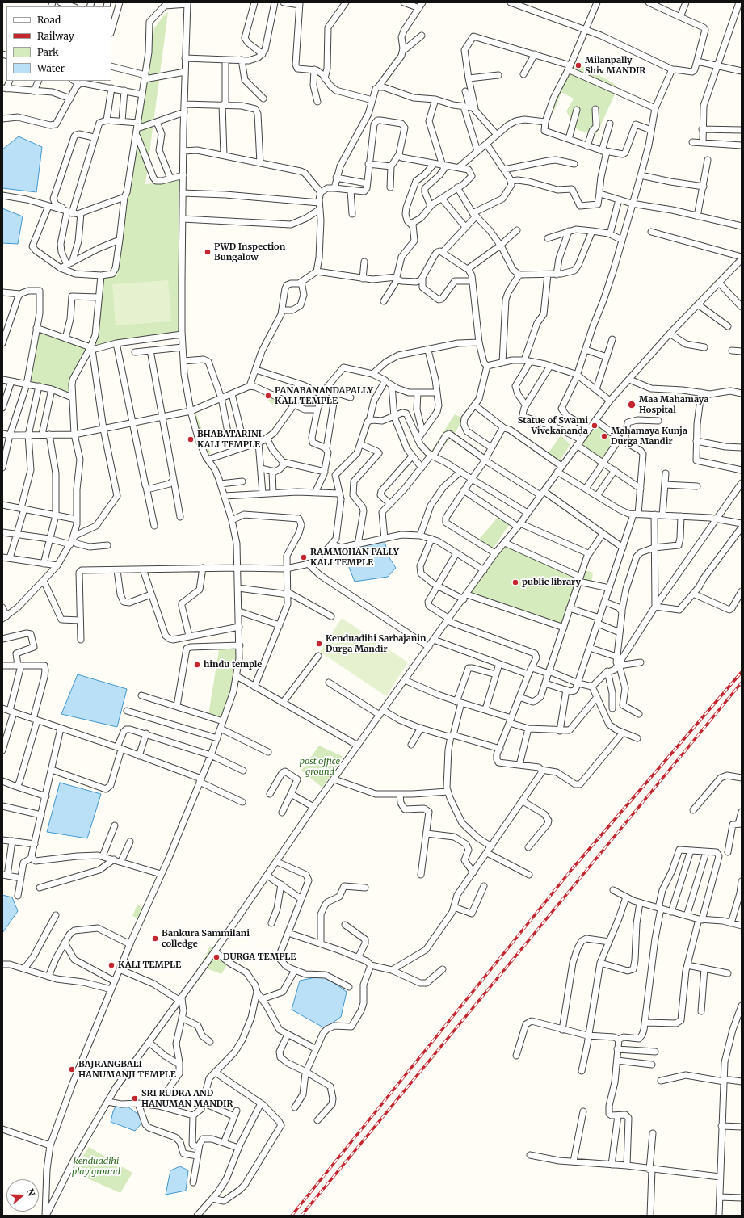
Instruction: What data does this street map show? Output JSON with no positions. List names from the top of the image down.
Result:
{
  "parks": ["post office ground", "kenduadihi play ground"],
  "places": [
    "Milanpally Shiv MANDIR",
    "PWD Inspection Bungalow",
    "PANABANANDAPALLY KALI TEMPLE",
    "Maa Mahamaya Hospital",
    "Statue of Swami Vivekananda",
    "Mahamaya Kunja Durga Mandir",
    "BHABATARINI KALI TEMPLE",
    "RAMMOHAN PALLY KALI TEMPLE",
    "public library",
    "Kenduadihi Sarbajanin Durga Mandir",
    "hindu temple",
    "Bankura Sammilani colledge",
    "DURGA TEMPLE",
    "KALI TEMPLE",
    "BAJRANGBALI HANUMANJI TEMPLE",
    "SRI RUDRA AND HANUMAN MANDIR"
  ],
  "legend": [
    "Road",
    "Railway",
    "Park",
    "Water"
  ],
  "north": "right"
}
